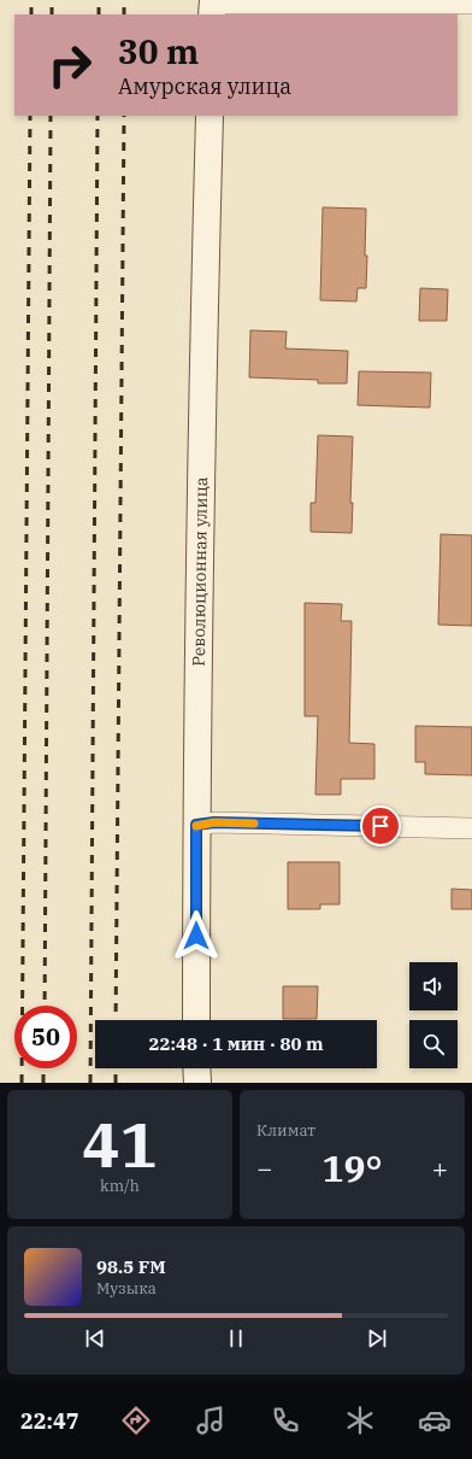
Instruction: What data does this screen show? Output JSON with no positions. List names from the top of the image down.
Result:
{
  "streets": {
    "main road": ["Революционная улица"]
  },
  "page": {
    "turn": ["30 m", "Амурская улица"],
    "limit": "50",
    "trip": "22:48 · 1 мин · 80 m",
    "tile": [
      ["41", "km/h"],
      "Климат"
    ],
    "heat": ["−", "19°", "+"],
    "song": ["98.5 FM", "Музыка"],
    "tabs": "22:47"
  }
}
